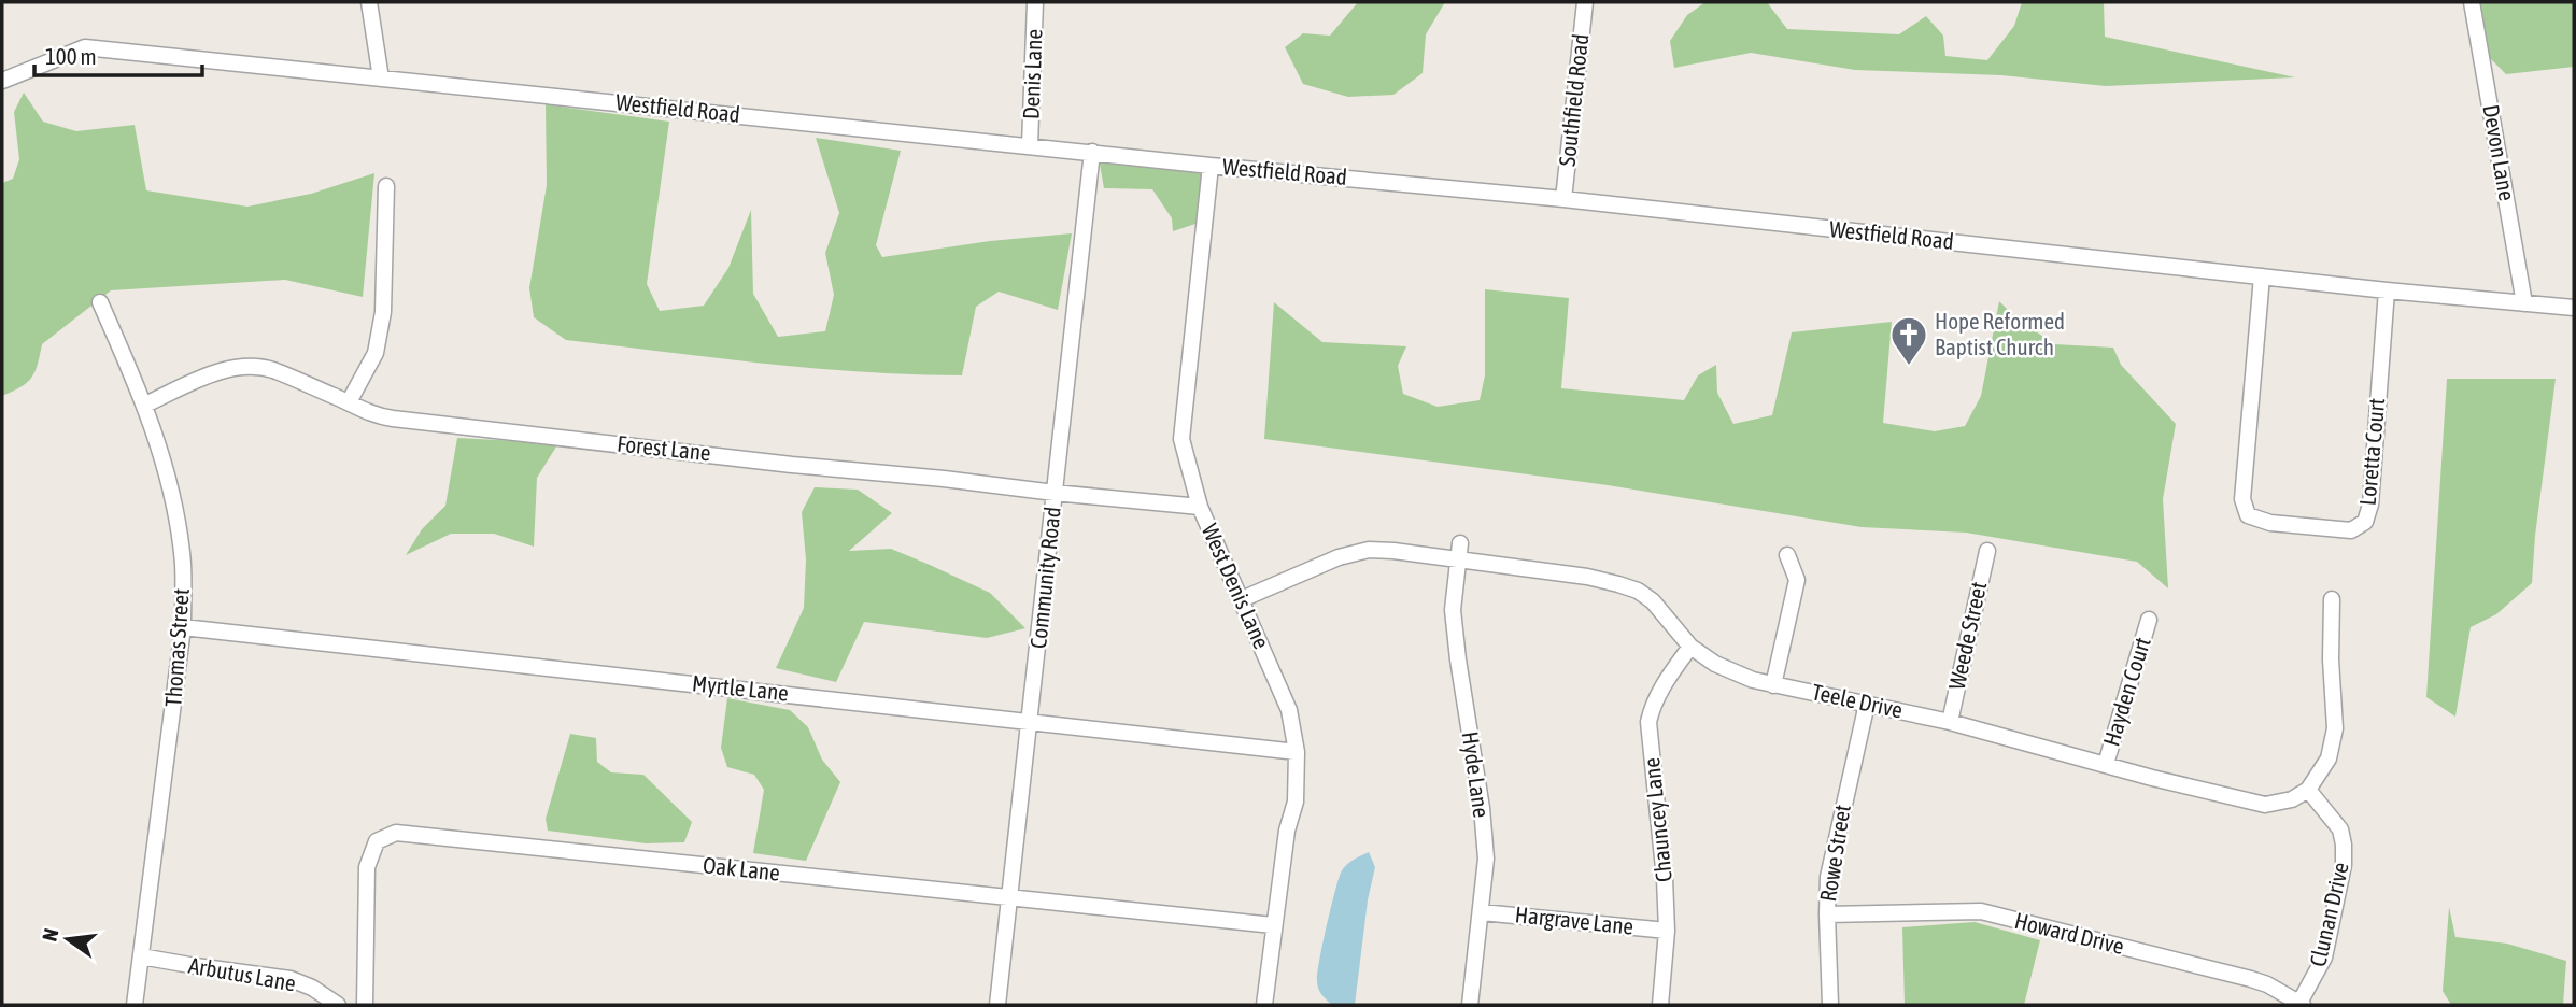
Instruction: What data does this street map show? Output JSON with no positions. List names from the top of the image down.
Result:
{
  "streets": {
    "street": [
      "Denis Lane",
      "Southfield Road",
      "Westfield Road",
      "Devon Lane",
      "Forest Lane",
      "Loretta Court",
      "Community Road",
      "West Denis Lane",
      "Weede Street",
      "Thomas Street",
      "Myrtle Lane",
      "Hayden Court",
      "Teele Drive",
      "Hyde Lane",
      "Chauncey Lane",
      "Rowe Street",
      "Oak Lane",
      "Clunan Drive",
      "Hargrave Lane",
      "Howard Drive",
      "Arbutus Lane"
    ]
  },
  "crossings": [
    ["Denis Lane", "Westfield Road"],
    ["Southfield Road", "Westfield Road"],
    ["Westfield Road", "Devon Lane"],
    ["Westfield Road", "Loretta Court"],
    ["Westfield Road", "Community Road"],
    ["Westfield Road", "West Denis Lane"],
    ["Forest Lane", "Community Road"],
    ["Forest Lane", "West Denis Lane"],
    ["Forest Lane", "Thomas Street"],
    ["Community Road", "Myrtle Lane"],
    ["Community Road", "Oak Lane"],
    ["West Denis Lane", "Myrtle Lane"],
    ["West Denis Lane", "Teele Drive"],
    ["West Denis Lane", "Oak Lane"],
    ["Weede Street", "Teele Drive"],
    ["Thomas Street", "Myrtle Lane"],
    ["Thomas Street", "Arbutus Lane"],
    ["Hayden Court", "Teele Drive"],
    ["Teele Drive", "Hyde Lane"],
    ["Teele Drive", "Chauncey Lane"],
    ["Teele Drive", "Rowe Street"],
    ["Teele Drive", "Clunan Drive"],
    ["Hyde Lane", "Hargrave Lane"],
    ["Chauncey Lane", "Hargrave Lane"],
    ["Rowe Street", "Howard Drive"],
    ["Clunan Drive", "Howard Drive"]
  ],
  "places": {
    "church": ["Hope Reformed Baptist Church"]
  },
  "scale_bar": "100 m",
  "north": "left"
}
